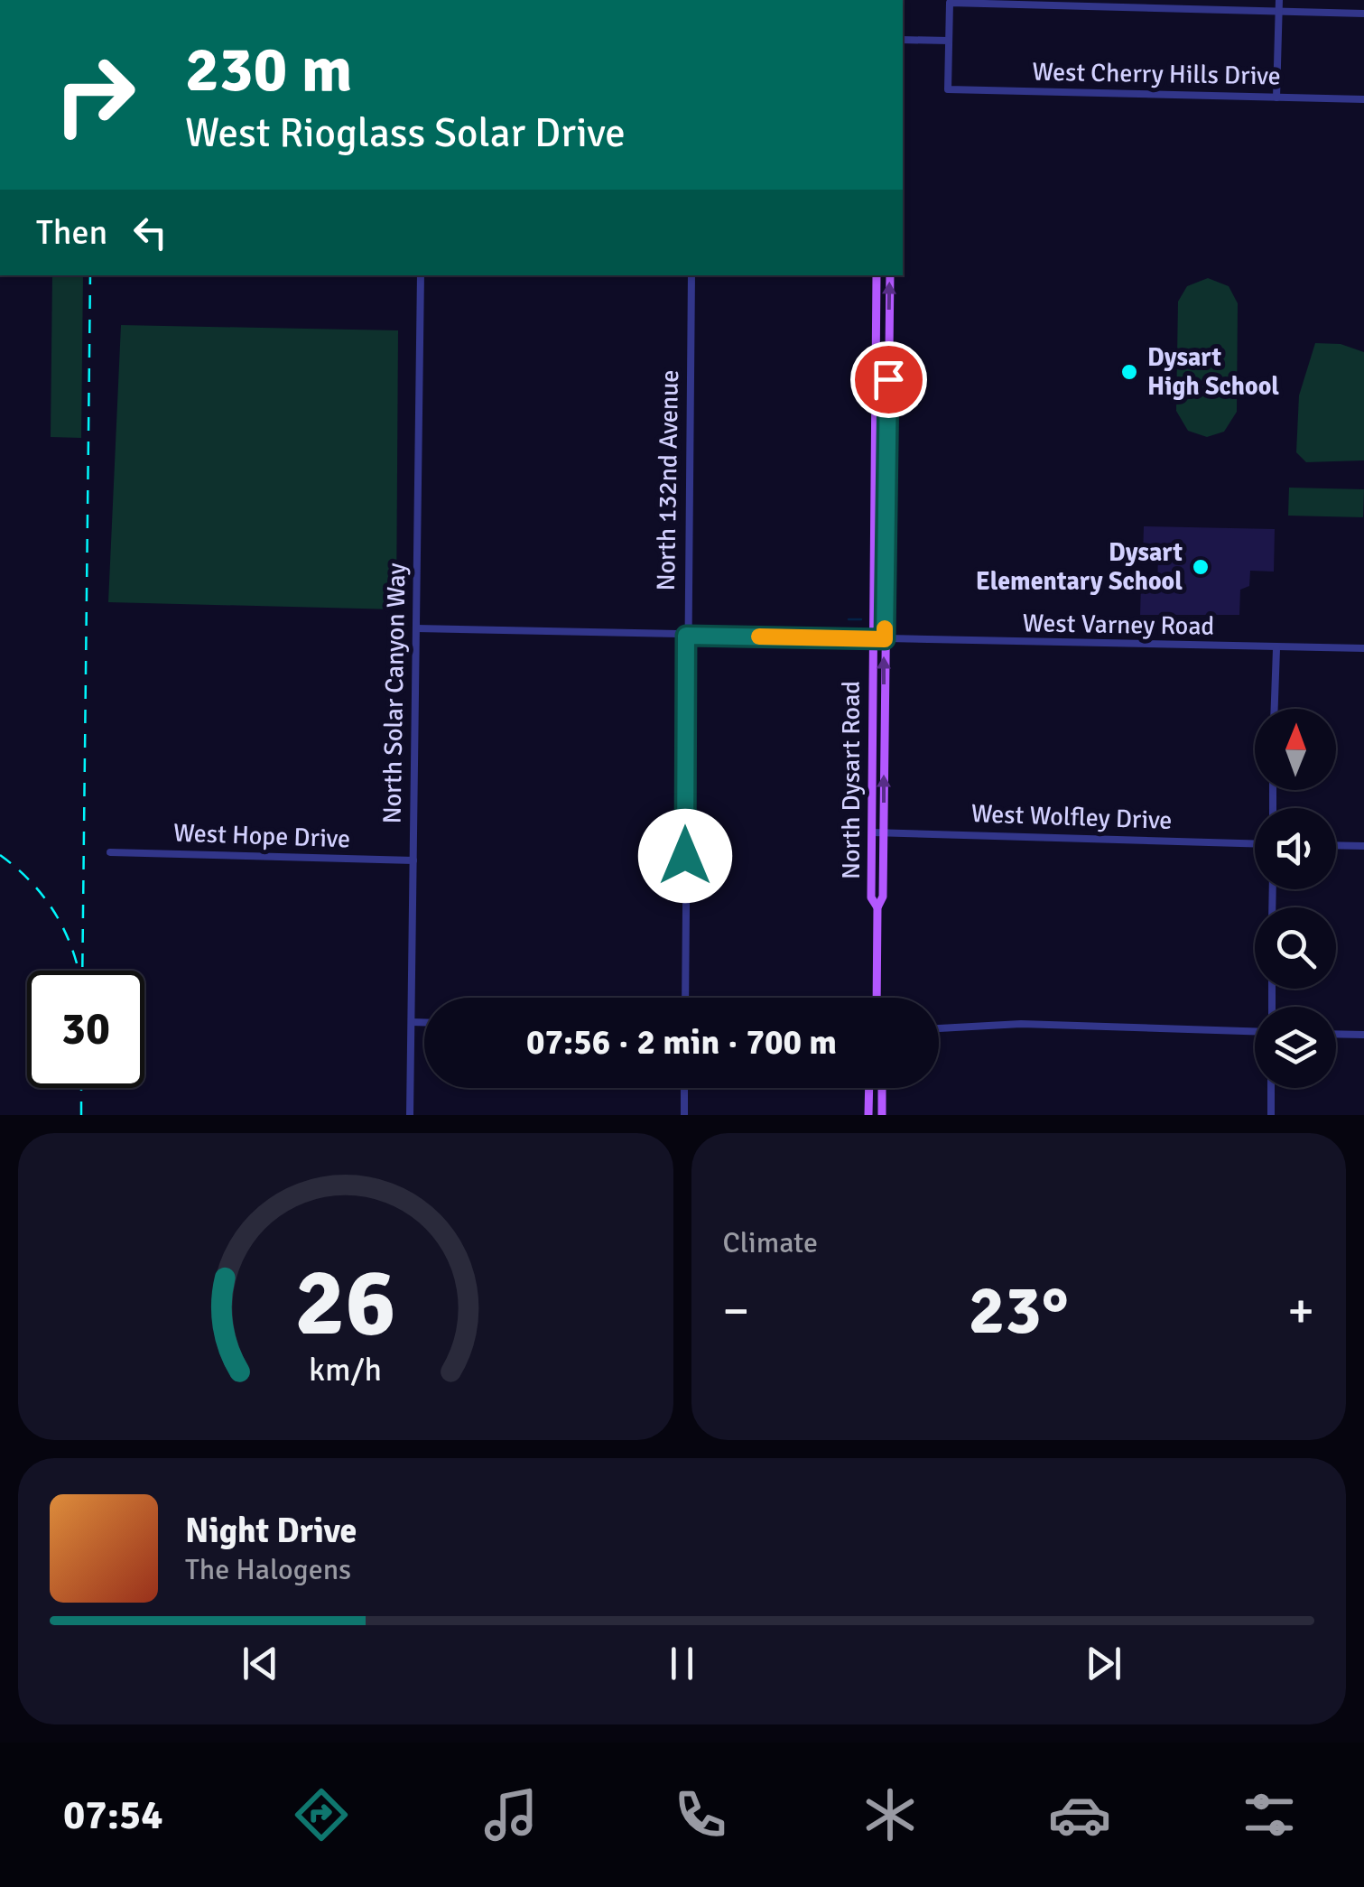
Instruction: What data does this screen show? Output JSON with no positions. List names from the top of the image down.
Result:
{
  "streets": {
    "main road": ["North Dysart Road"],
    "street": [
      "West Cherry Hills Drive",
      "North 132nd Avenue",
      "West Varney Road",
      "North Solar Canyon Way",
      "West Wolfley Drive",
      "West Hope Drive"
    ]
  },
  "crossings": [
    ["North 132nd Avenue", "West Varney Road"],
    ["West Varney Road", "North Solar Canyon Way"],
    ["West Varney Road", "North Dysart Road"],
    ["North Solar Canyon Way", "West Hope Drive"],
    ["North Dysart Road", "West Wolfley Drive"]
  ],
  "places": ["Dysart High School", "Dysart Elementary School"],
  "north": "top",
  "page": {
    "turn": ["230 m", "West Rioglass Solar Drive"],
    "then": "Then",
    "limit": "30",
    "trip": "07:56 · 2 min · 700 m",
    "tile": "Climate",
    "heat": ["−", "23°", "+"],
    "song": ["Night Drive", "The Halogens"],
    "tabs": "07:54",
    "gauge": ["26", "km/h"]
  }
}
